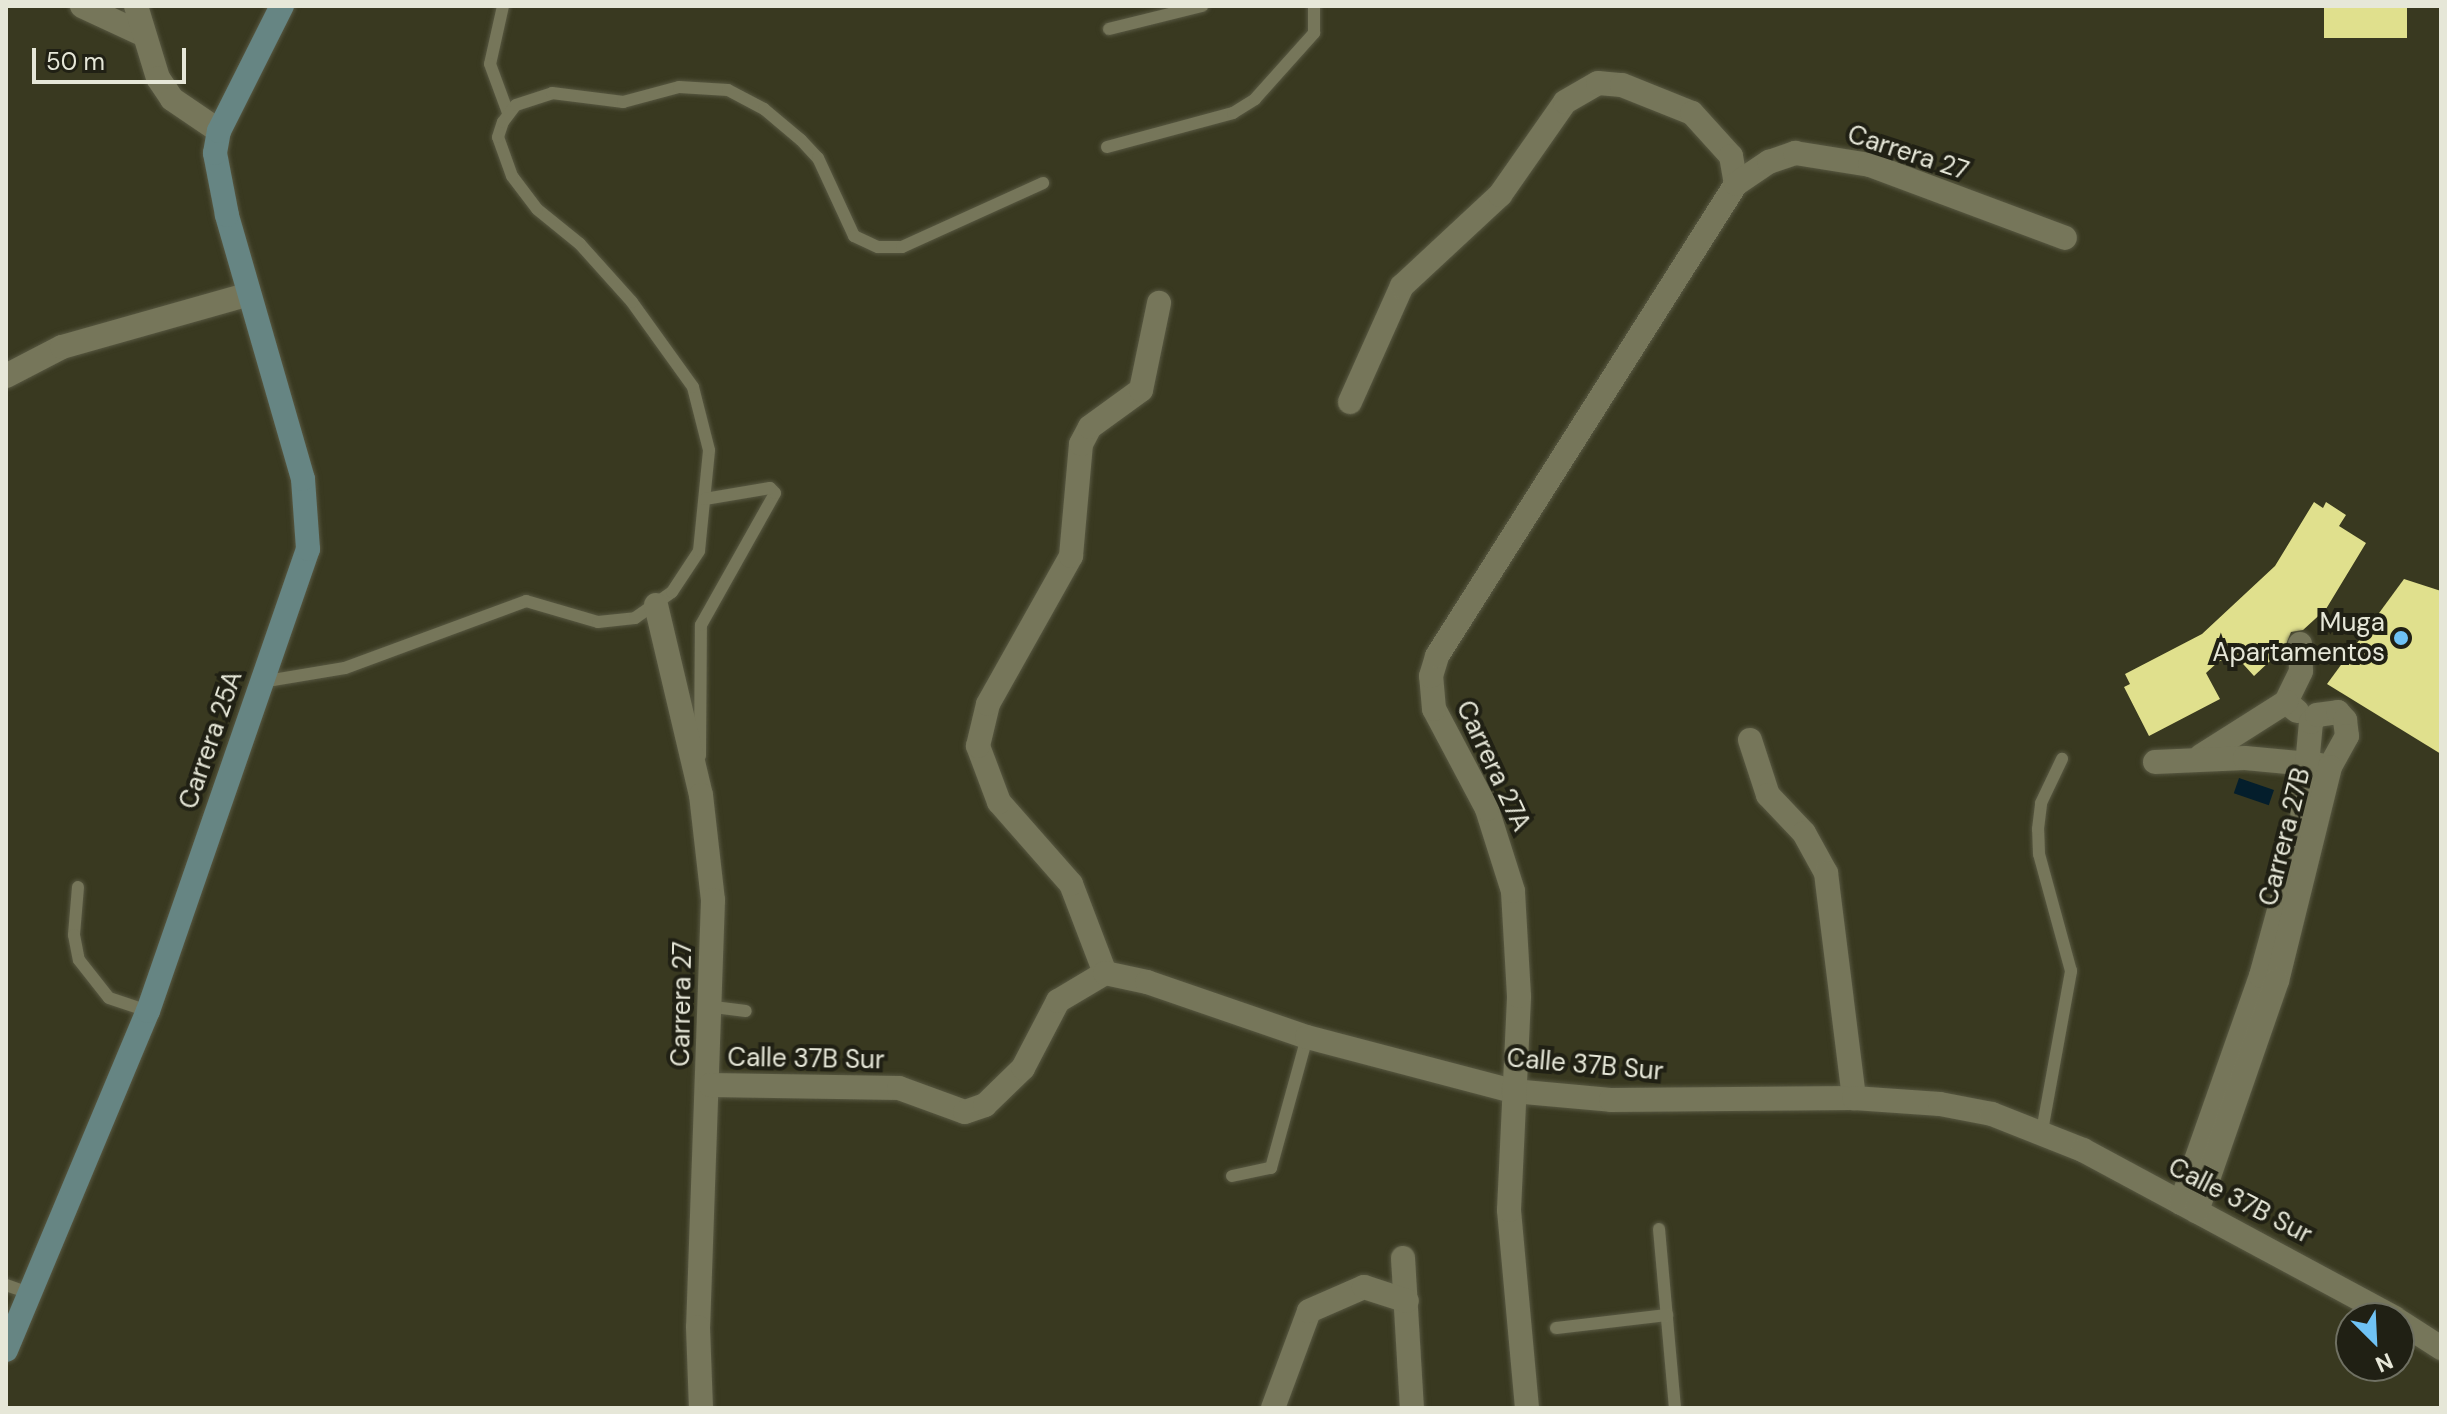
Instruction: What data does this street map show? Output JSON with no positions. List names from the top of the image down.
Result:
{
  "streets": {
    "street": [
      "Carrera 27",
      "Carrera 25A",
      "Carrera 27A",
      "Carrera 27B",
      "Calle 37B Sur"
    ]
  },
  "crossings": [
    ["Carrera 27", "Carrera 27A"],
    ["Carrera 27", "Calle 37B Sur"],
    ["Carrera 27A", "Calle 37B Sur"],
    ["Carrera 27B", "Calle 37B Sur"]
  ],
  "places": ["Muga Apartamentos"],
  "scale_bar": "50 m",
  "north": "bottom right"
}
